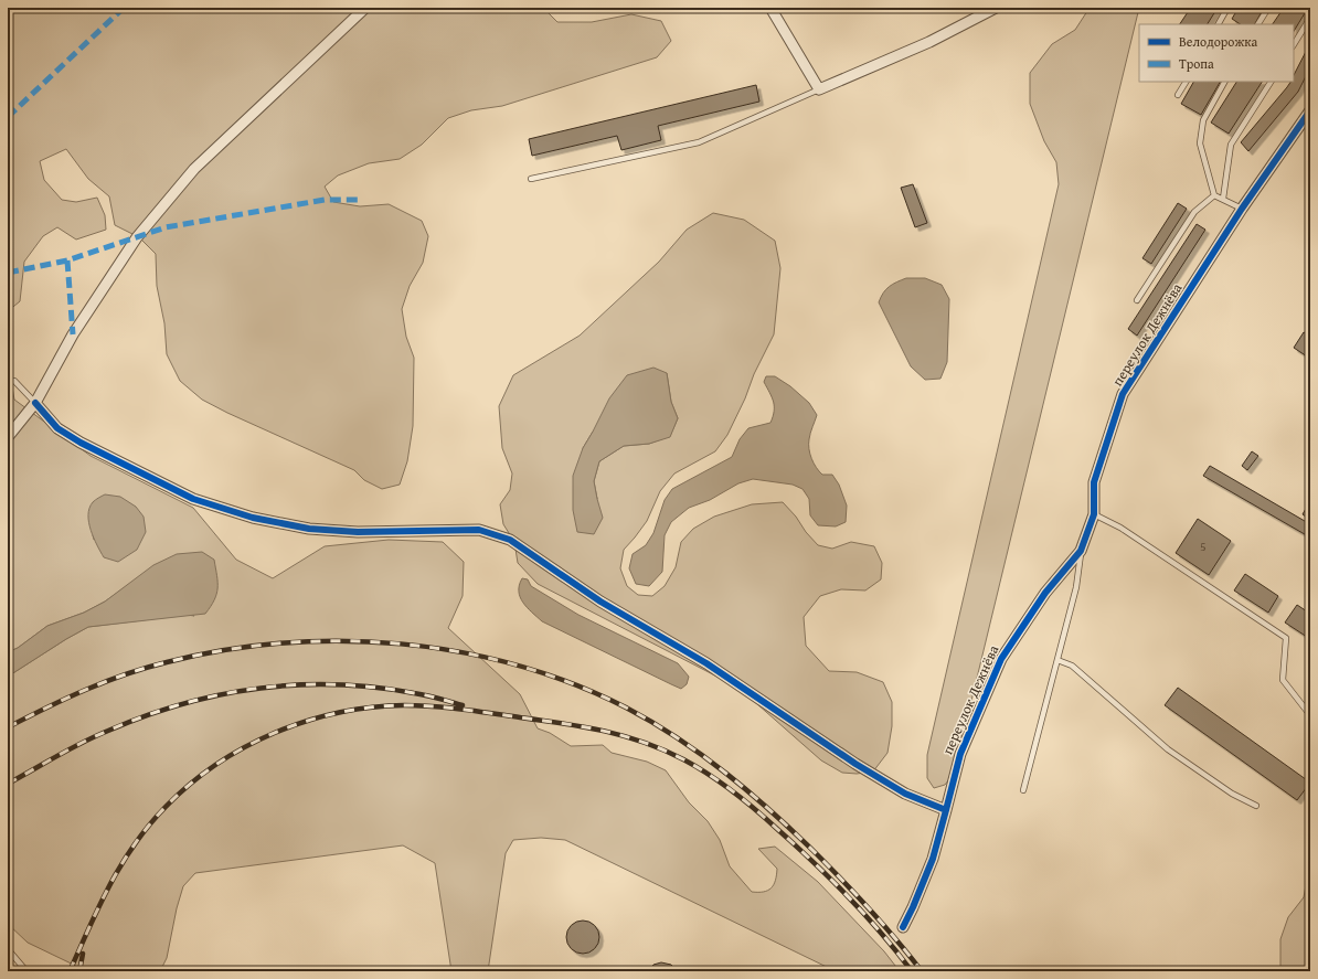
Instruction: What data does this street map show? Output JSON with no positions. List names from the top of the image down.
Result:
{
  "streets": {
    "street": ["переулок Дежнёва"]
  },
  "house_numbers": ["5"],
  "legend": ["Велодорожка", "Тропа"]
}
